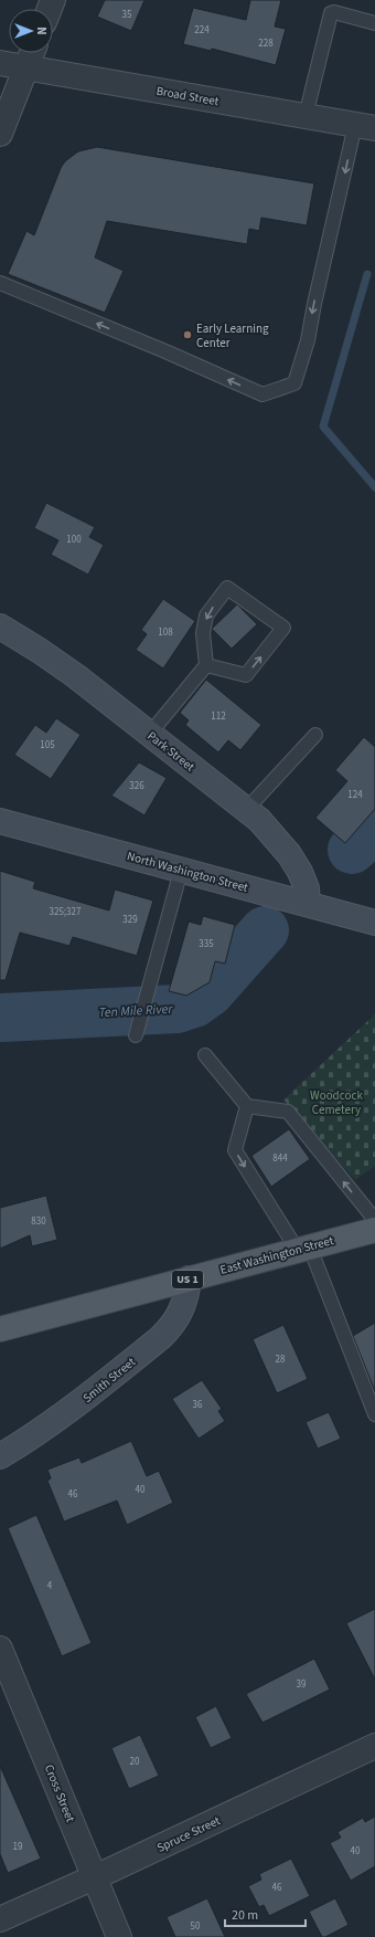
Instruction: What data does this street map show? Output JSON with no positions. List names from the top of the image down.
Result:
{
  "streets": {
    "main road": ["East Washington Street", "US 1"],
    "street": [
      "Broad Street",
      "Park Street",
      "North Washington Street",
      "Smith Street",
      "Cross Street",
      "Spruce Street"
    ]
  },
  "crossings": [
    ["Park Street", "North Washington Street"],
    ["East Washington Street", "Smith Street"],
    ["Cross Street", "Spruce Street"]
  ],
  "water": ["Ten Mile River"],
  "parks": ["Woodcock Cemetery"],
  "places": ["Early Learning Center"],
  "house_numbers": [
    "35",
    "224",
    "228",
    "100",
    "108",
    "112",
    "105",
    "326",
    "124",
    "325;327",
    "329",
    "335",
    "844",
    "830",
    "28",
    "36",
    "40",
    "46",
    "4",
    "39",
    "20",
    "19",
    "40",
    "46",
    "50"
  ],
  "scale_bar": "20 m",
  "north": "right"
}
